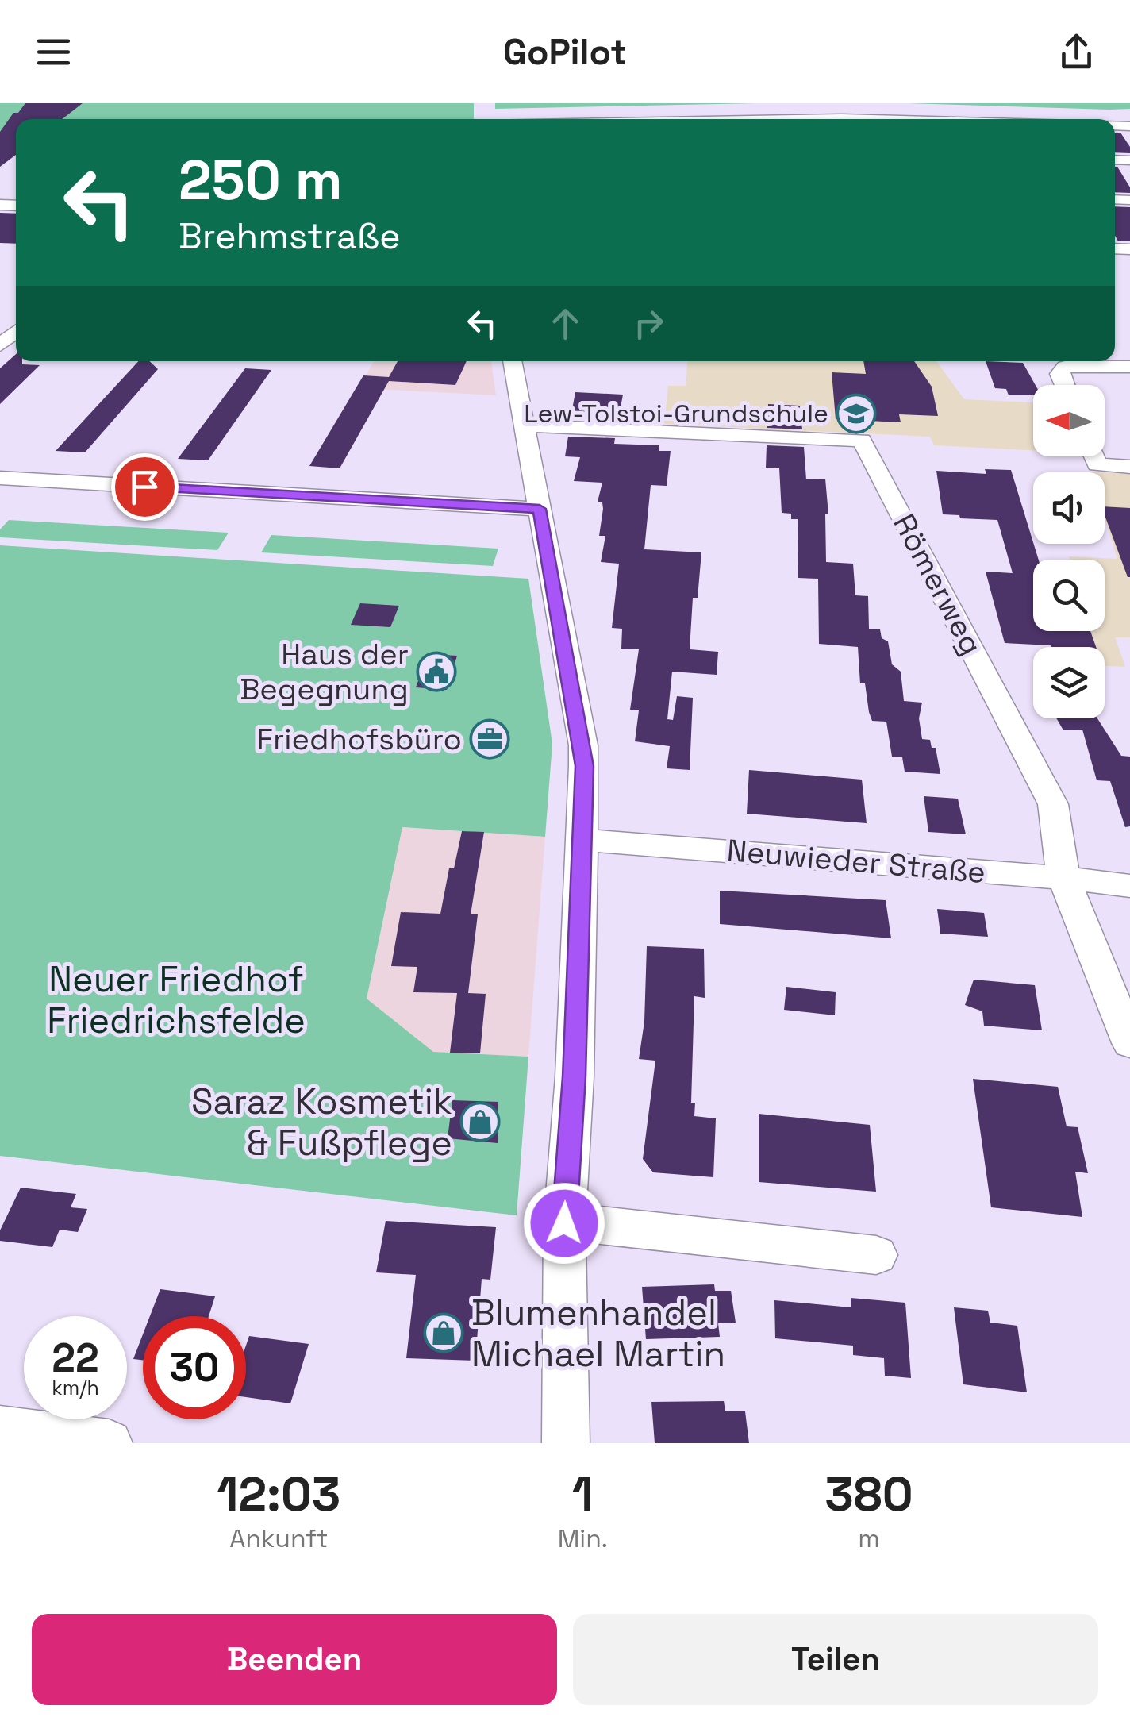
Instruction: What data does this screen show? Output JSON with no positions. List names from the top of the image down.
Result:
{
  "streets": {
    "street": ["Römerweg", "Neuwieder Straße"]
  },
  "crossings": [
    ["Römerweg", "Neuwieder Straße"]
  ],
  "parks": ["Neuer Friedhof Friedrichsfelde"],
  "places": {
    "school or university": ["Lew-Tolstoi-Grundschule"],
    "public building": ["Haus der Begegnung"],
    "office": ["Friedhofsbüro"],
    "shop": ["Saraz Kosmetik & Fußpflege", "Blumenhandel Michael Martin"]
  },
  "north": "left",
  "page": {
    "header": "GoPilot",
    "turn": ["250 m", "Brehmstraße"],
    "speed": "22 km/h",
    "limit": "30",
    "eta": [
      "12:03",
      "Ankunft",
      "1",
      "Min.",
      "380",
      "m"
    ],
    "buttons": ["Beenden", "Teilen"]
  }
}
